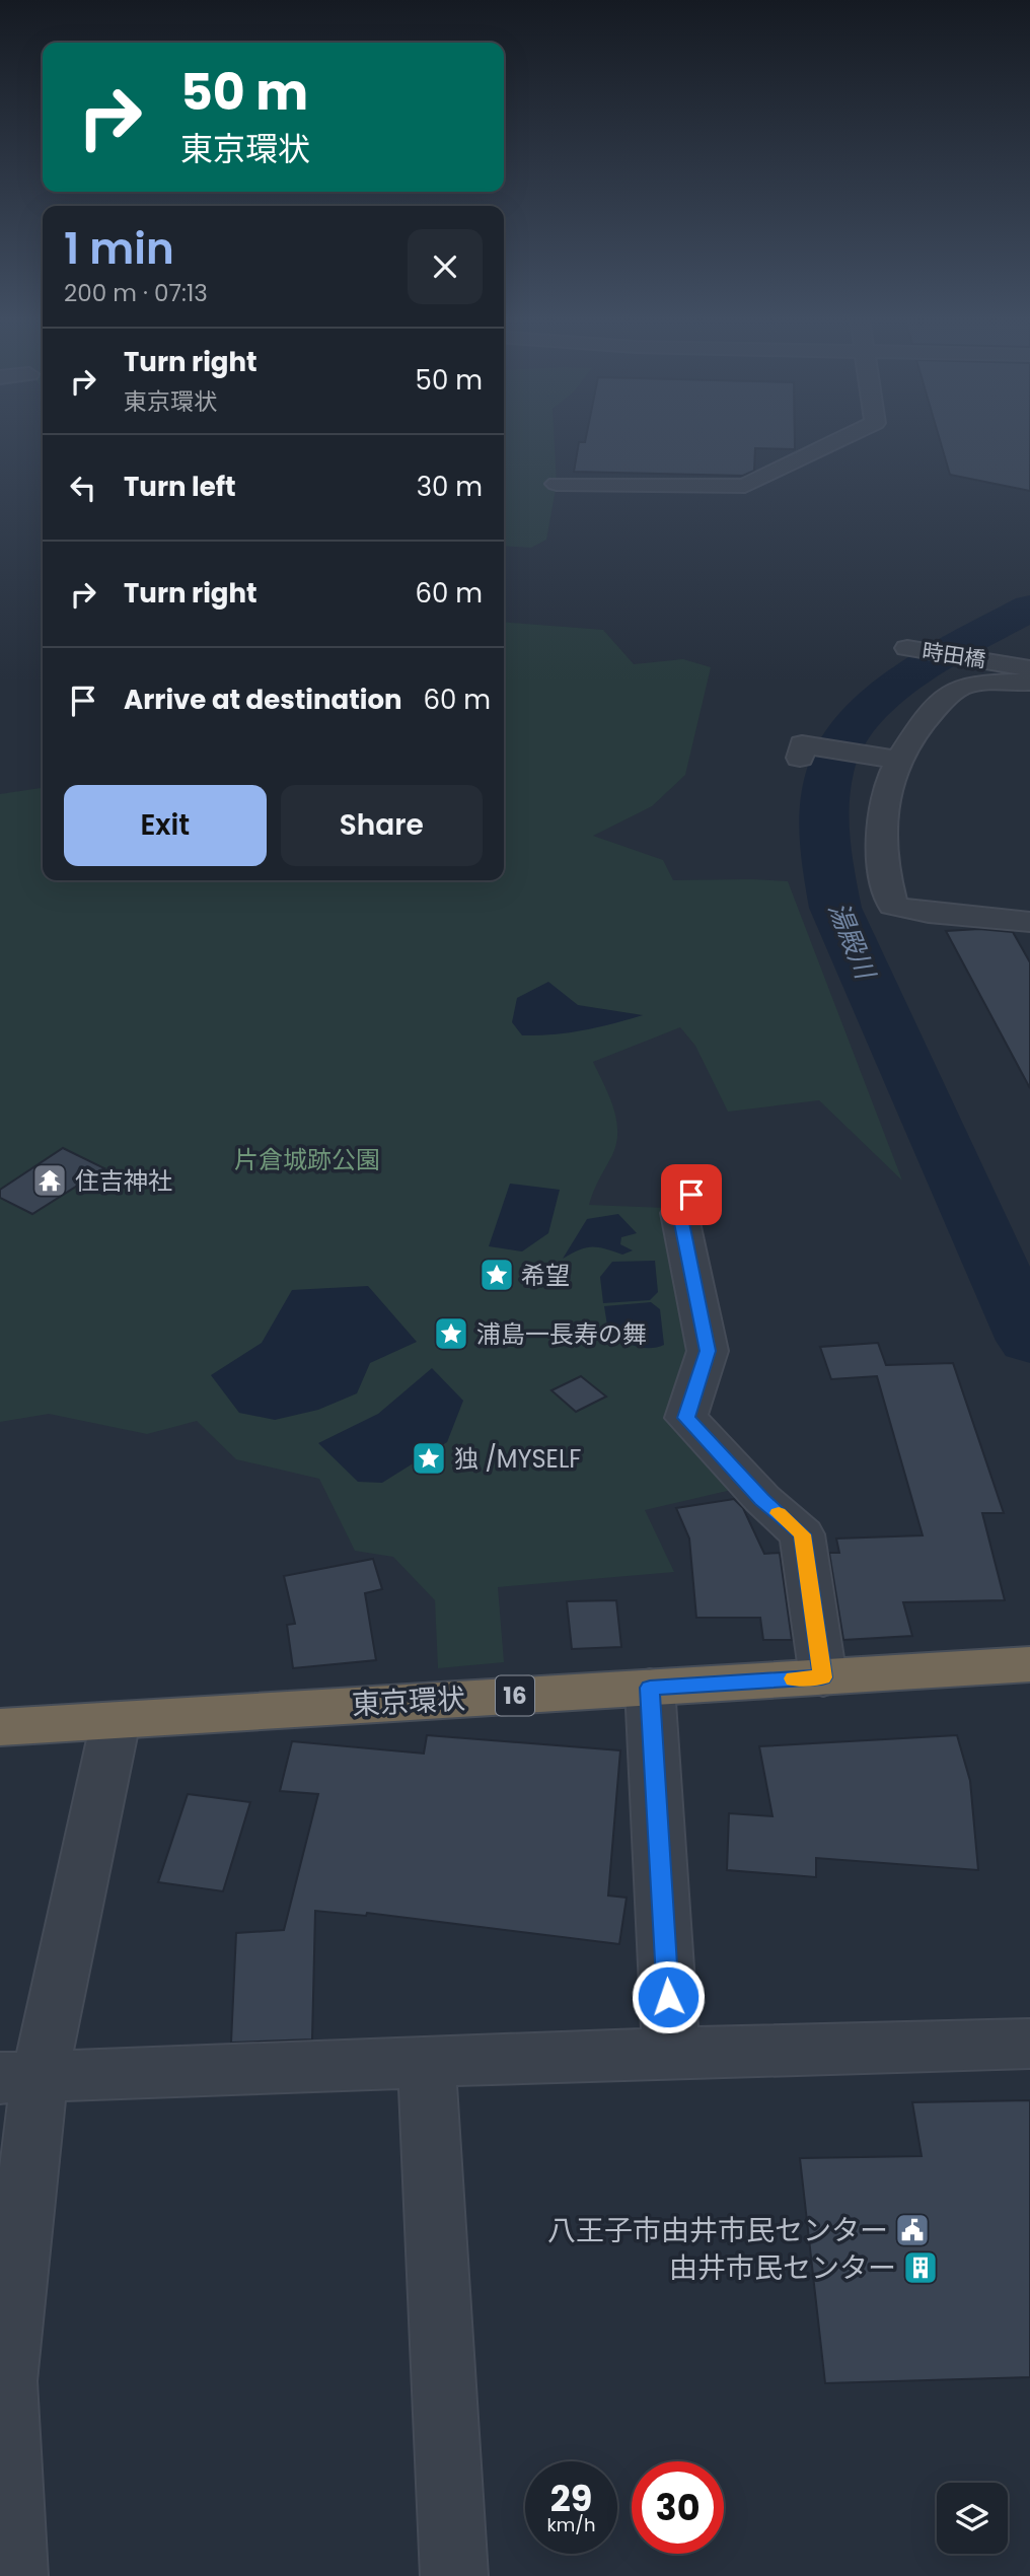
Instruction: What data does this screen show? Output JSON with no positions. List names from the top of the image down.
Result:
{
  "streets": {
    "highway": ["16", "東京環状"],
    "street": ["時田橋"]
  },
  "water": ["湯殿川"],
  "parks": ["片倉城跡公園"],
  "places": {
    "temple": ["住吉神社"],
    "place": ["希望", "浦島一長寿の舞", "独 /MYSELF"],
    "public building": ["八王子市由井市民センター"],
    "building": ["由井市民センター"]
  },
  "page": {
    "turn": ["50 m", "東京環状"],
    "heading": ["1 min", "200 m · 07:13"],
    "list": [
      {
        "name": "Turn right",
        "note": "東京環状",
        "value": "50 m"
      },
      {
        "name": "Turn left",
        "value": "30 m"
      },
      {
        "name": "Turn right",
        "value": "60 m"
      },
      {
        "name": "Arrive at destination",
        "value": "60 m"
      }
    ],
    "buttons": ["Exit", "Share"],
    "speed": "29 km/h",
    "limit": "30"
  }
}
